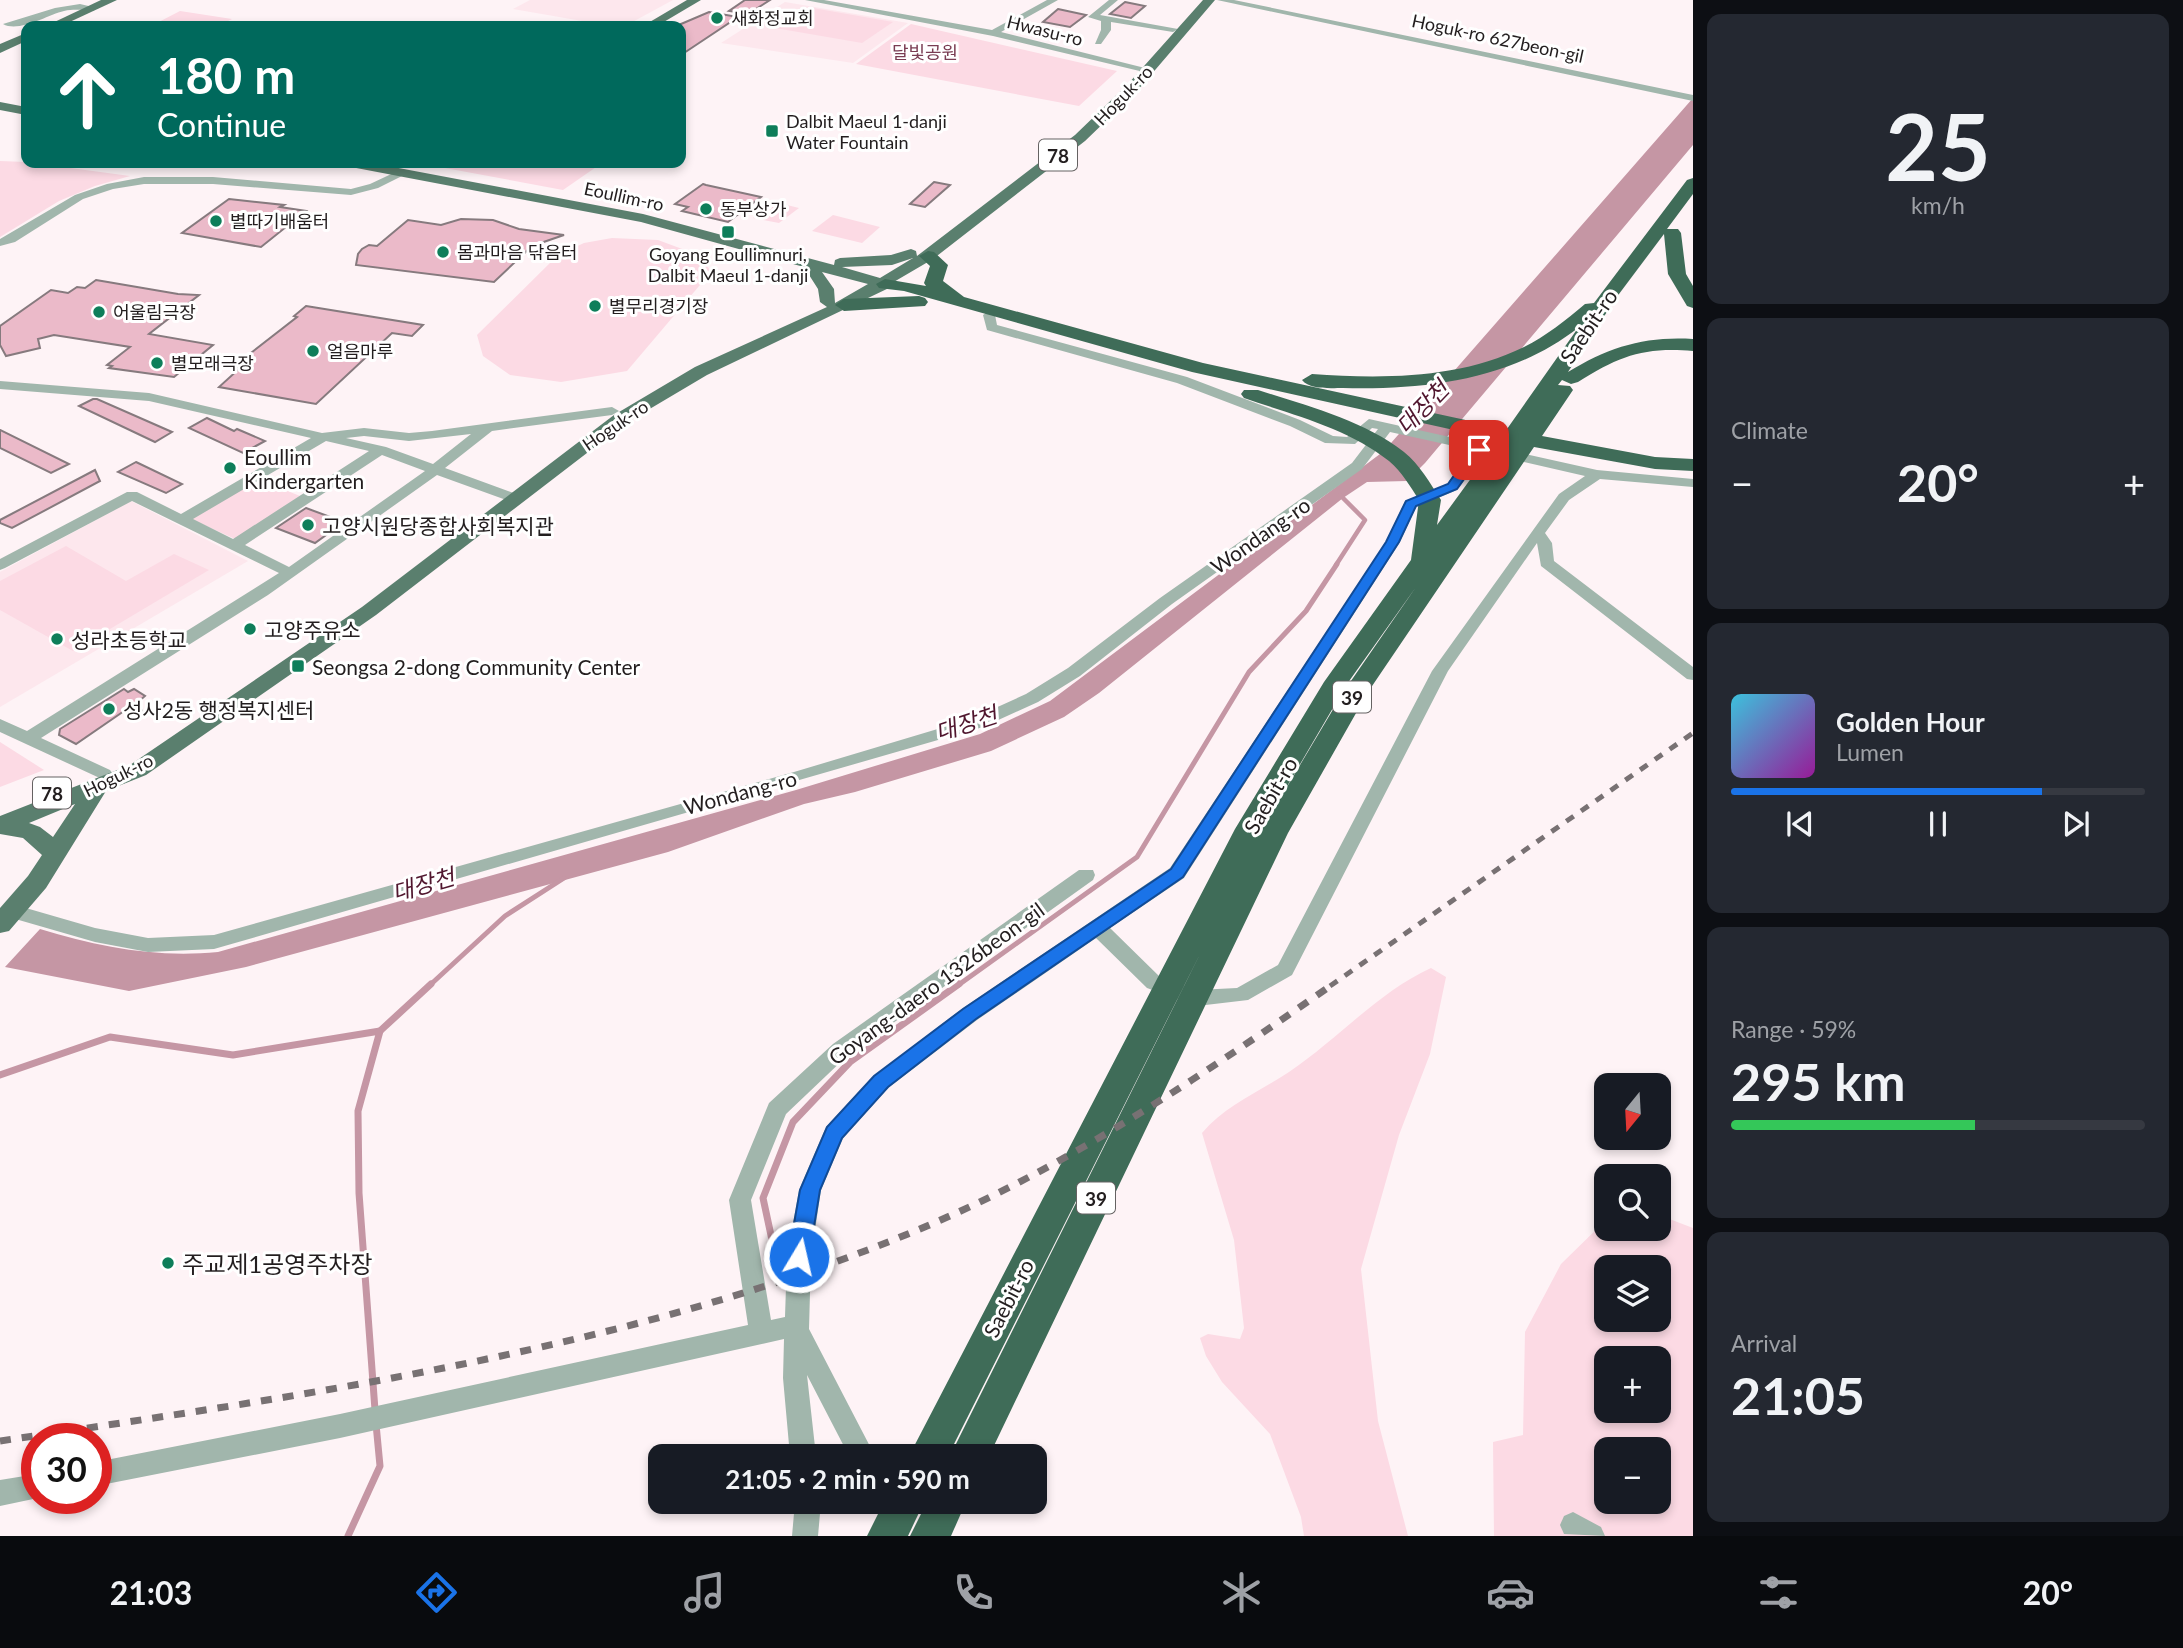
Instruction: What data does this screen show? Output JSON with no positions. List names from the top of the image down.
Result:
{
  "streets": {
    "highway": ["Saebit-ro", "39"],
    "main road": [
      "Hoguk-ro",
      "78",
      "Eoullim-ro",
      "Wondang-ro"
    ],
    "street": ["Hwasu-ro", "Hoguk-ro 627beon-gil", "Goyang-daero 1326beon-gil"]
  },
  "crossings": [
    ["Hwasu-ro", "Hoguk-ro"],
    ["Hoguk-ro", "Eoullim-ro"],
    ["Hoguk-ro", "Wondang-ro"]
  ],
  "water": ["대장천"],
  "parks": ["달빛공원"],
  "places": {
    "other": [
      "새화정교회",
      "동부상가",
      "별따기배움터",
      "몸과마음 닦음터",
      "별무리경기장",
      "어울림극장",
      "얼음마루",
      "별모래극장",
      "Eoullim Kindergarten",
      "고양시원당종합사회복지관",
      "고양주유소",
      "성라초등학교",
      "성사2동 행정복지센터",
      "주교제1공영주차장"
    ],
    "transit": ["Dalbit Maeul 1-danji Water Fountain", "Goyang Eoullimnuri, Dalbit Maeul 1-danji", "Seongsa 2-dong Community Center"]
  },
  "north": "bottom",
  "page": {
    "tile": [
      ["25", "km/h"],
      "Climate",
      ["Range · 59%", "295 km"],
      ["Arrival", "21:05"]
    ],
    "turn": ["180 m", "Continue"],
    "heat": ["−", "20°", "+"],
    "song": ["Golden Hour", "Lumen"],
    "map_buttons": ["+", "−"],
    "limit": "30",
    "trip": "21:05 · 2 min · 590 m",
    "tabs": ["21:03", "20°"]
  }
}
